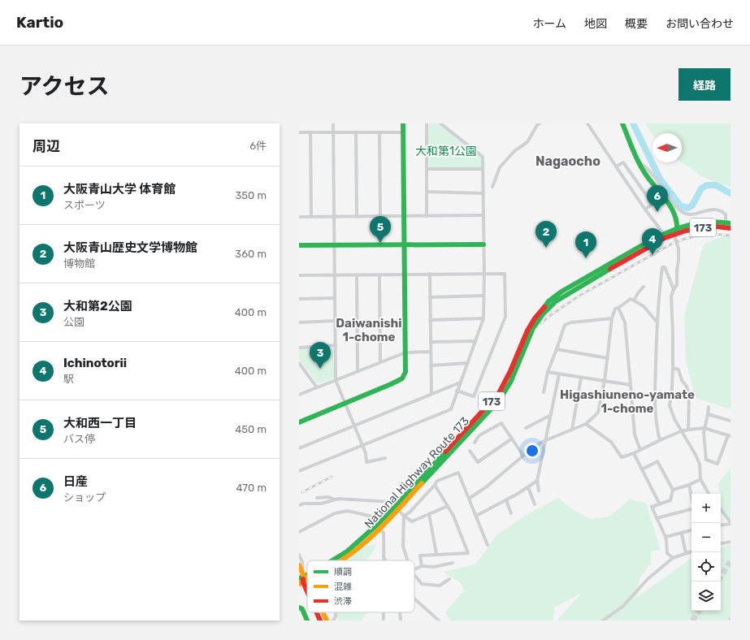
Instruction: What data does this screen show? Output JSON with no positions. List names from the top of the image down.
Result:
{
  "streets": {
    "main road": ["173", "National Highway Route 173"]
  },
  "districts": ["Nagaocho", "Daiwanishi 1-chome", "Higashiuneno-yamate 1-chome"],
  "parks": ["大和第1公園"],
  "legend": ["順調", "混雑", "渋滞"],
  "north": "left",
  "page": {
    "header": "Kartio",
    "nav": [
      "ホーム",
      "地図",
      "概要",
      "お問い合わせ"
    ],
    "title": "アクセス",
    "buttons": "経路",
    "heading": ["周辺", "6件"],
    "list": [
      {
        "mark": "1",
        "name": "大阪青山大学 体育館",
        "note": "スポーツ",
        "value": "350 m"
      },
      {
        "mark": "2",
        "name": "大阪青山歴史文学博物館",
        "note": "博物館",
        "value": "360 m"
      },
      {
        "mark": "3",
        "name": "大和第2公園",
        "note": "公園",
        "value": "400 m"
      },
      {
        "mark": "4",
        "name": "Ichinotorii",
        "note": "駅",
        "value": "400 m"
      },
      {
        "mark": "5",
        "name": "大和西一丁目",
        "note": "バス停",
        "value": "450 m"
      },
      {
        "mark": "6",
        "name": "日産",
        "note": "ショップ",
        "value": "470 m"
      }
    ],
    "pins": [
      "6",
      "5",
      "2",
      "4",
      "1",
      "3"
    ],
    "map_buttons": ["+", "−"]
  }
}
